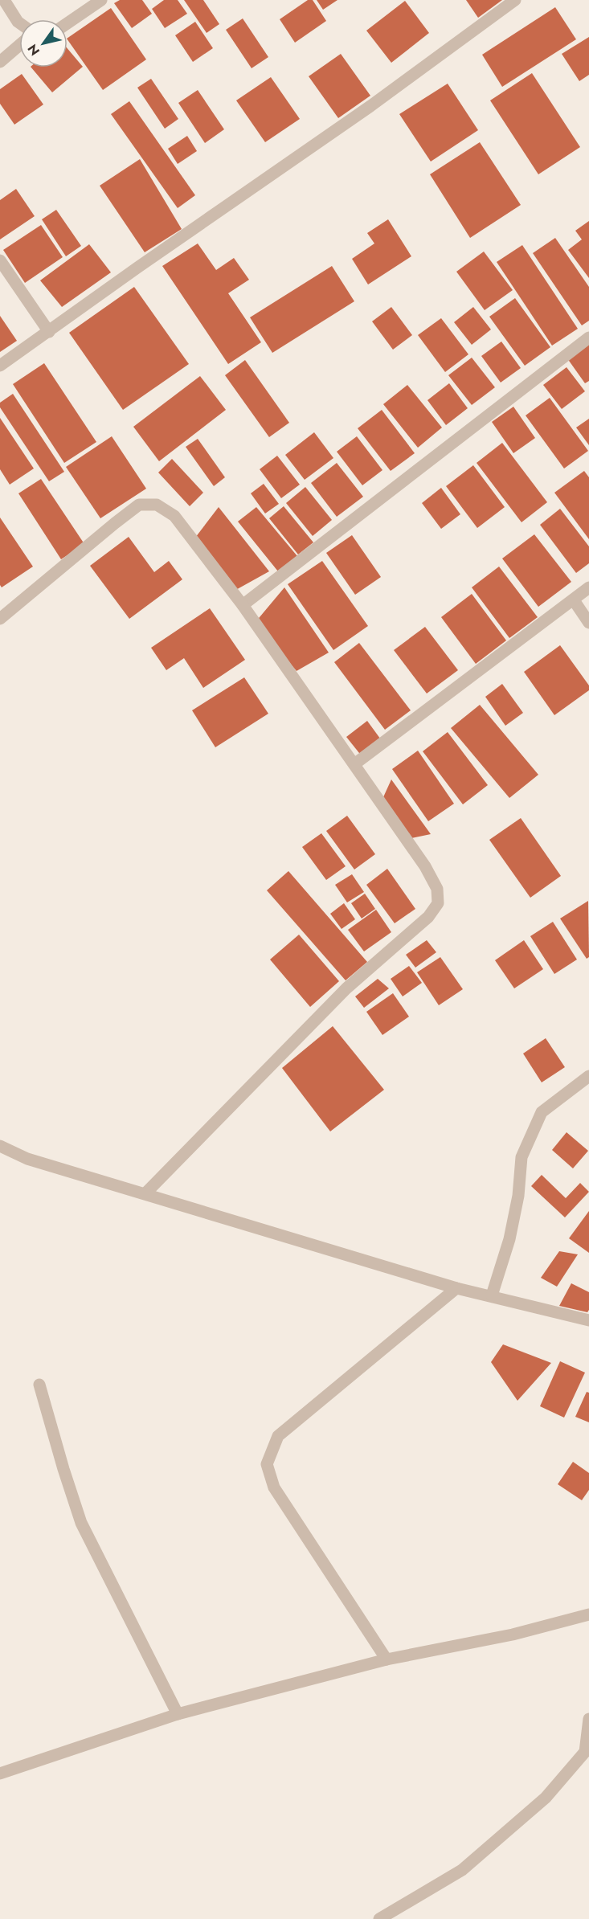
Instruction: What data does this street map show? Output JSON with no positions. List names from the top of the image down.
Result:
{
  "north": "bottom left"
}
